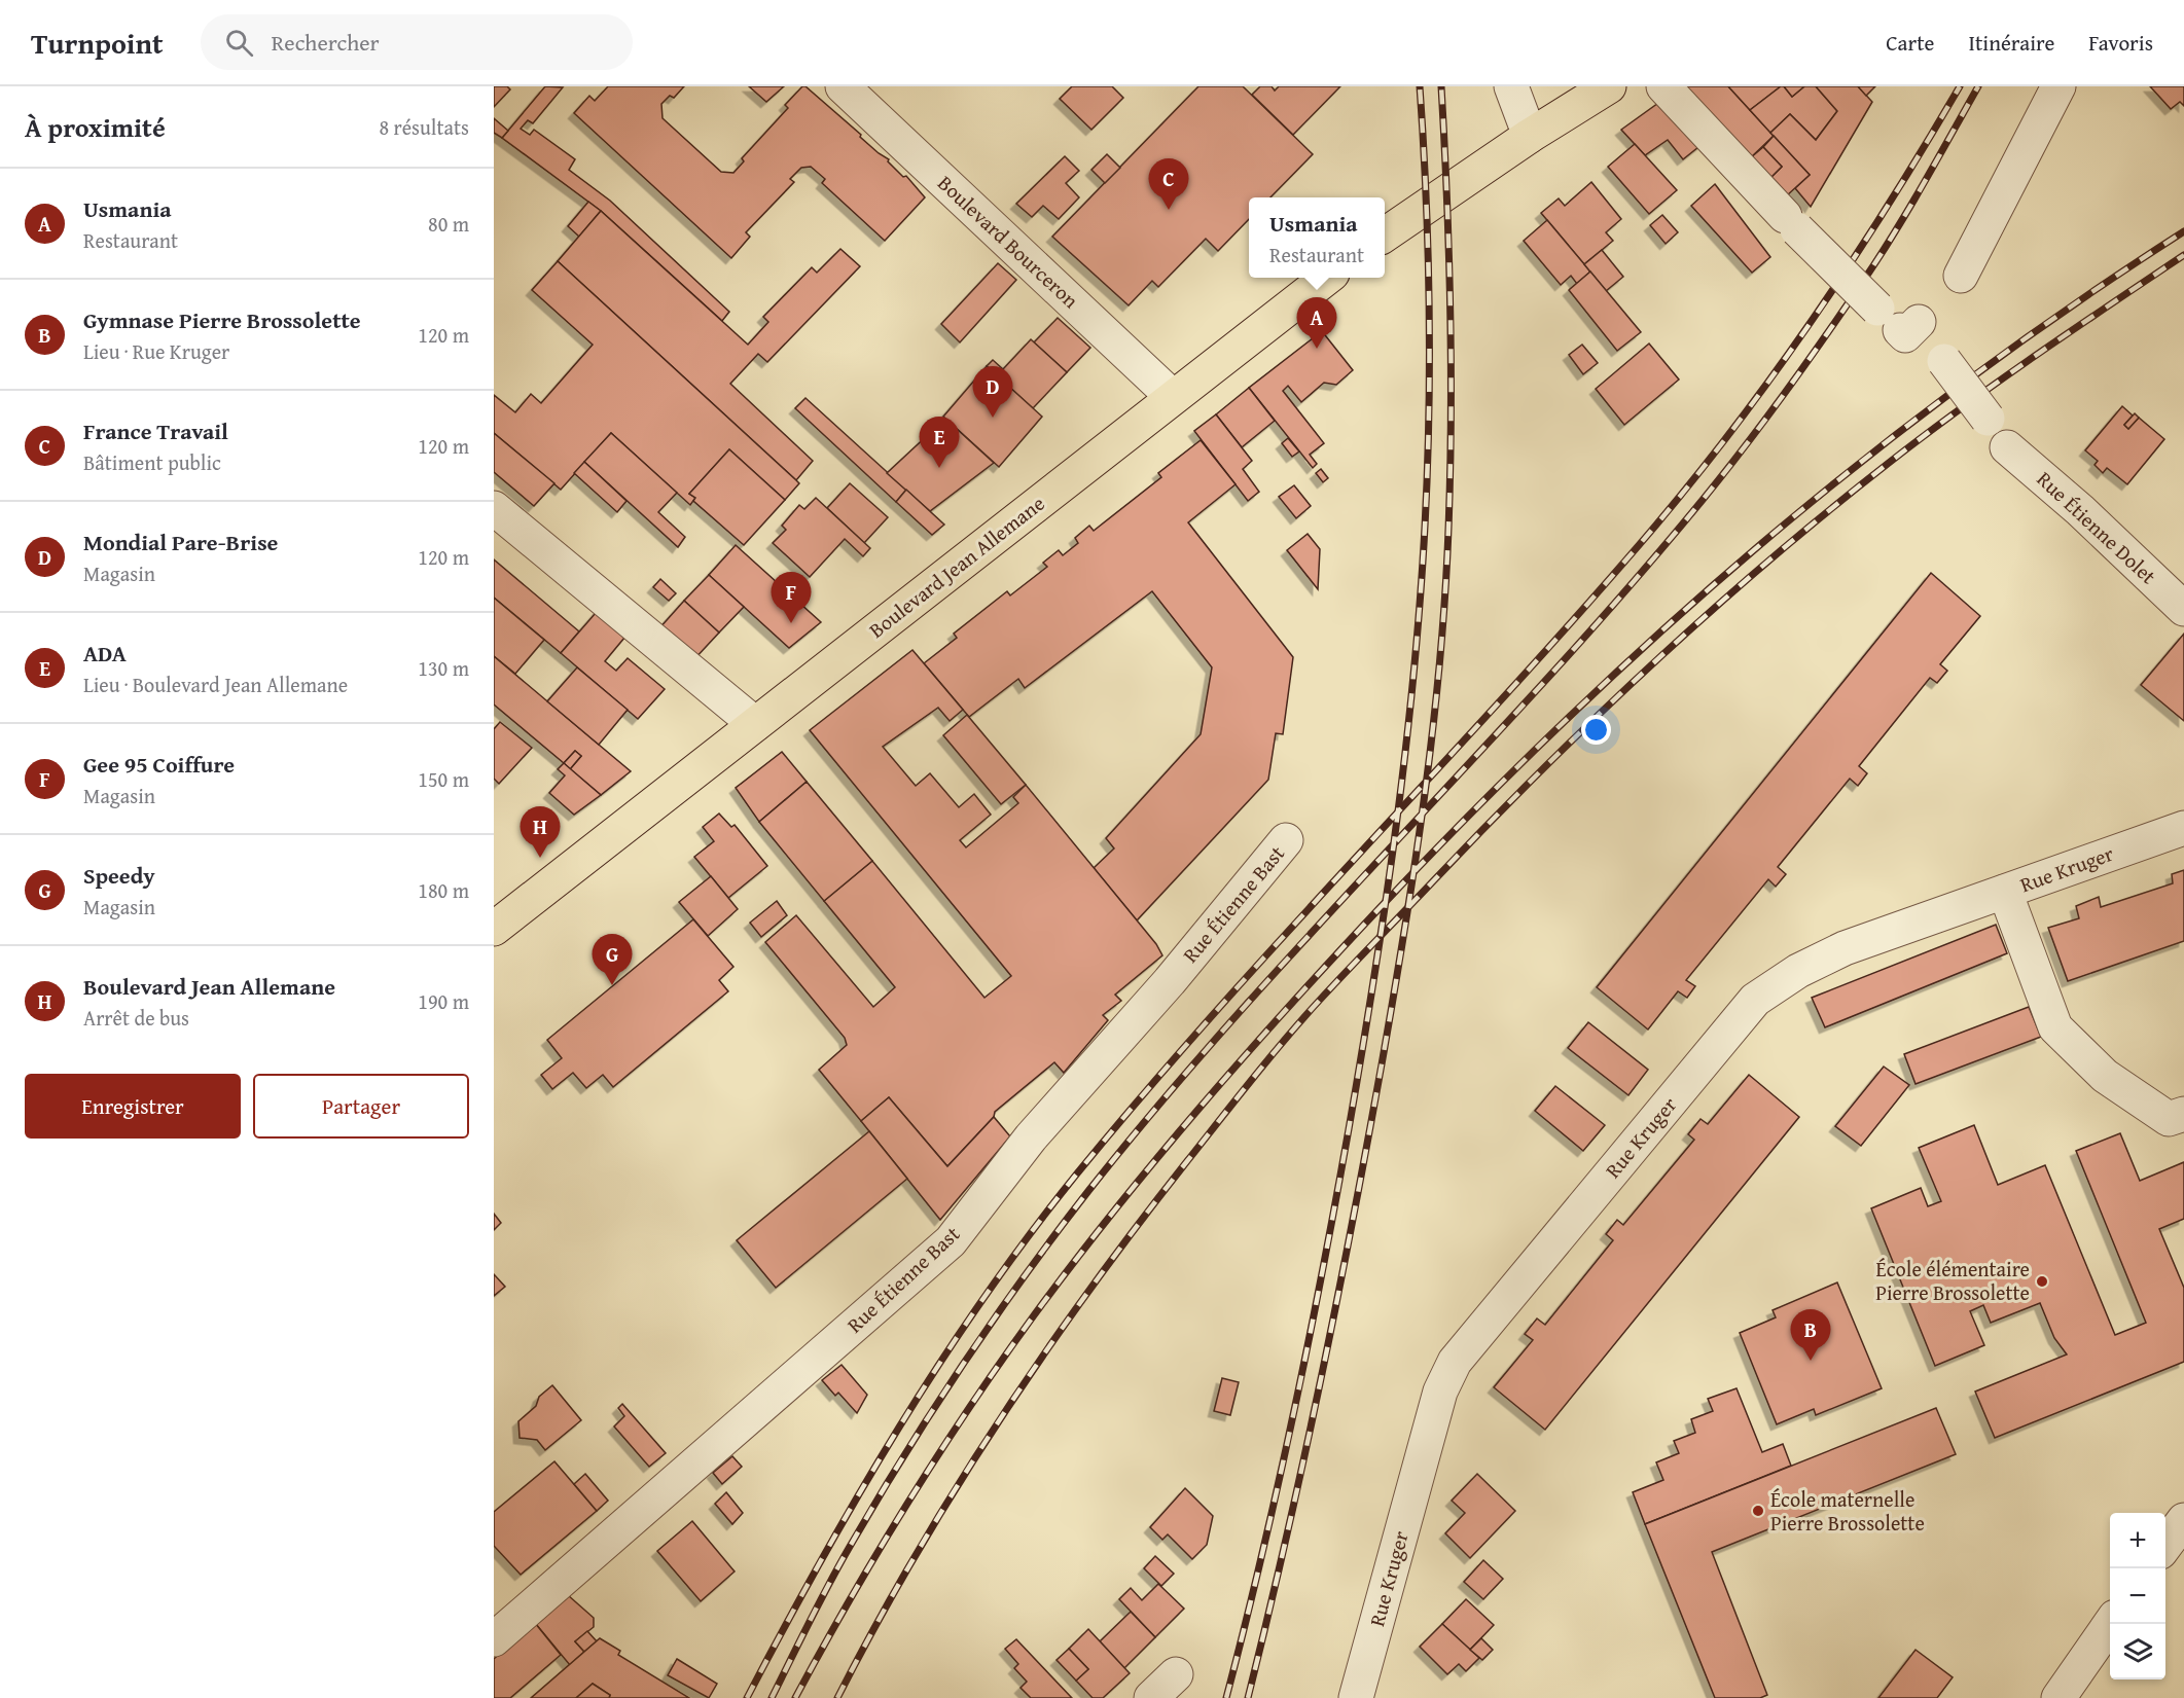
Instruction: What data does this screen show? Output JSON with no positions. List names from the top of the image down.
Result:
{
  "streets": {
    "main road": ["Boulevard Jean Allemane"],
    "street": [
      "Boulevard Bourceron",
      "Rue Étienne Dolet",
      "Rue Kruger",
      "Rue Étienne Bast"
    ]
  },
  "crossings": [
    ["Boulevard Bourceron", "Boulevard Jean Allemane"]
  ],
  "places": ["École élémentaire Pierre Brossolette", "École maternelle Pierre Brossolette"],
  "page": {
    "header": "Turnpoint",
    "search": "Rechercher",
    "nav": ["Carte", "Itinéraire", "Favoris"],
    "heading": ["À proximité", "8 résultats"],
    "pins": [
      "C",
      "A",
      "D",
      "E",
      "F",
      "H",
      "G",
      "B"
    ],
    "list": [
      {
        "mark": "A",
        "name": "Usmania",
        "note": "Restaurant",
        "value": "80 m"
      },
      {
        "mark": "B",
        "name": "Gymnase Pierre Brossolette",
        "note": "Lieu · Rue Kruger",
        "value": "120 m"
      },
      {
        "mark": "C",
        "name": "France Travail",
        "note": "Bâtiment public",
        "value": "120 m"
      },
      {
        "mark": "D",
        "name": "Mondial Pare-Brise",
        "note": "Magasin",
        "value": "120 m"
      },
      {
        "mark": "E",
        "name": "ADA",
        "note": "Lieu · Boulevard Jean Allemane",
        "value": "130 m"
      },
      {
        "mark": "F",
        "name": "Gee 95 Coiffure",
        "note": "Magasin",
        "value": "150 m"
      },
      {
        "mark": "G",
        "name": "Speedy",
        "note": "Magasin",
        "value": "180 m"
      },
      {
        "mark": "H",
        "name": "Boulevard Jean Allemane",
        "note": "Arrêt de bus",
        "value": "190 m"
      }
    ],
    "popup": ["Usmania", "Restaurant"],
    "buttons": ["Enregistrer", "Partager"],
    "map_buttons": ["+", "−"]
  }
}
